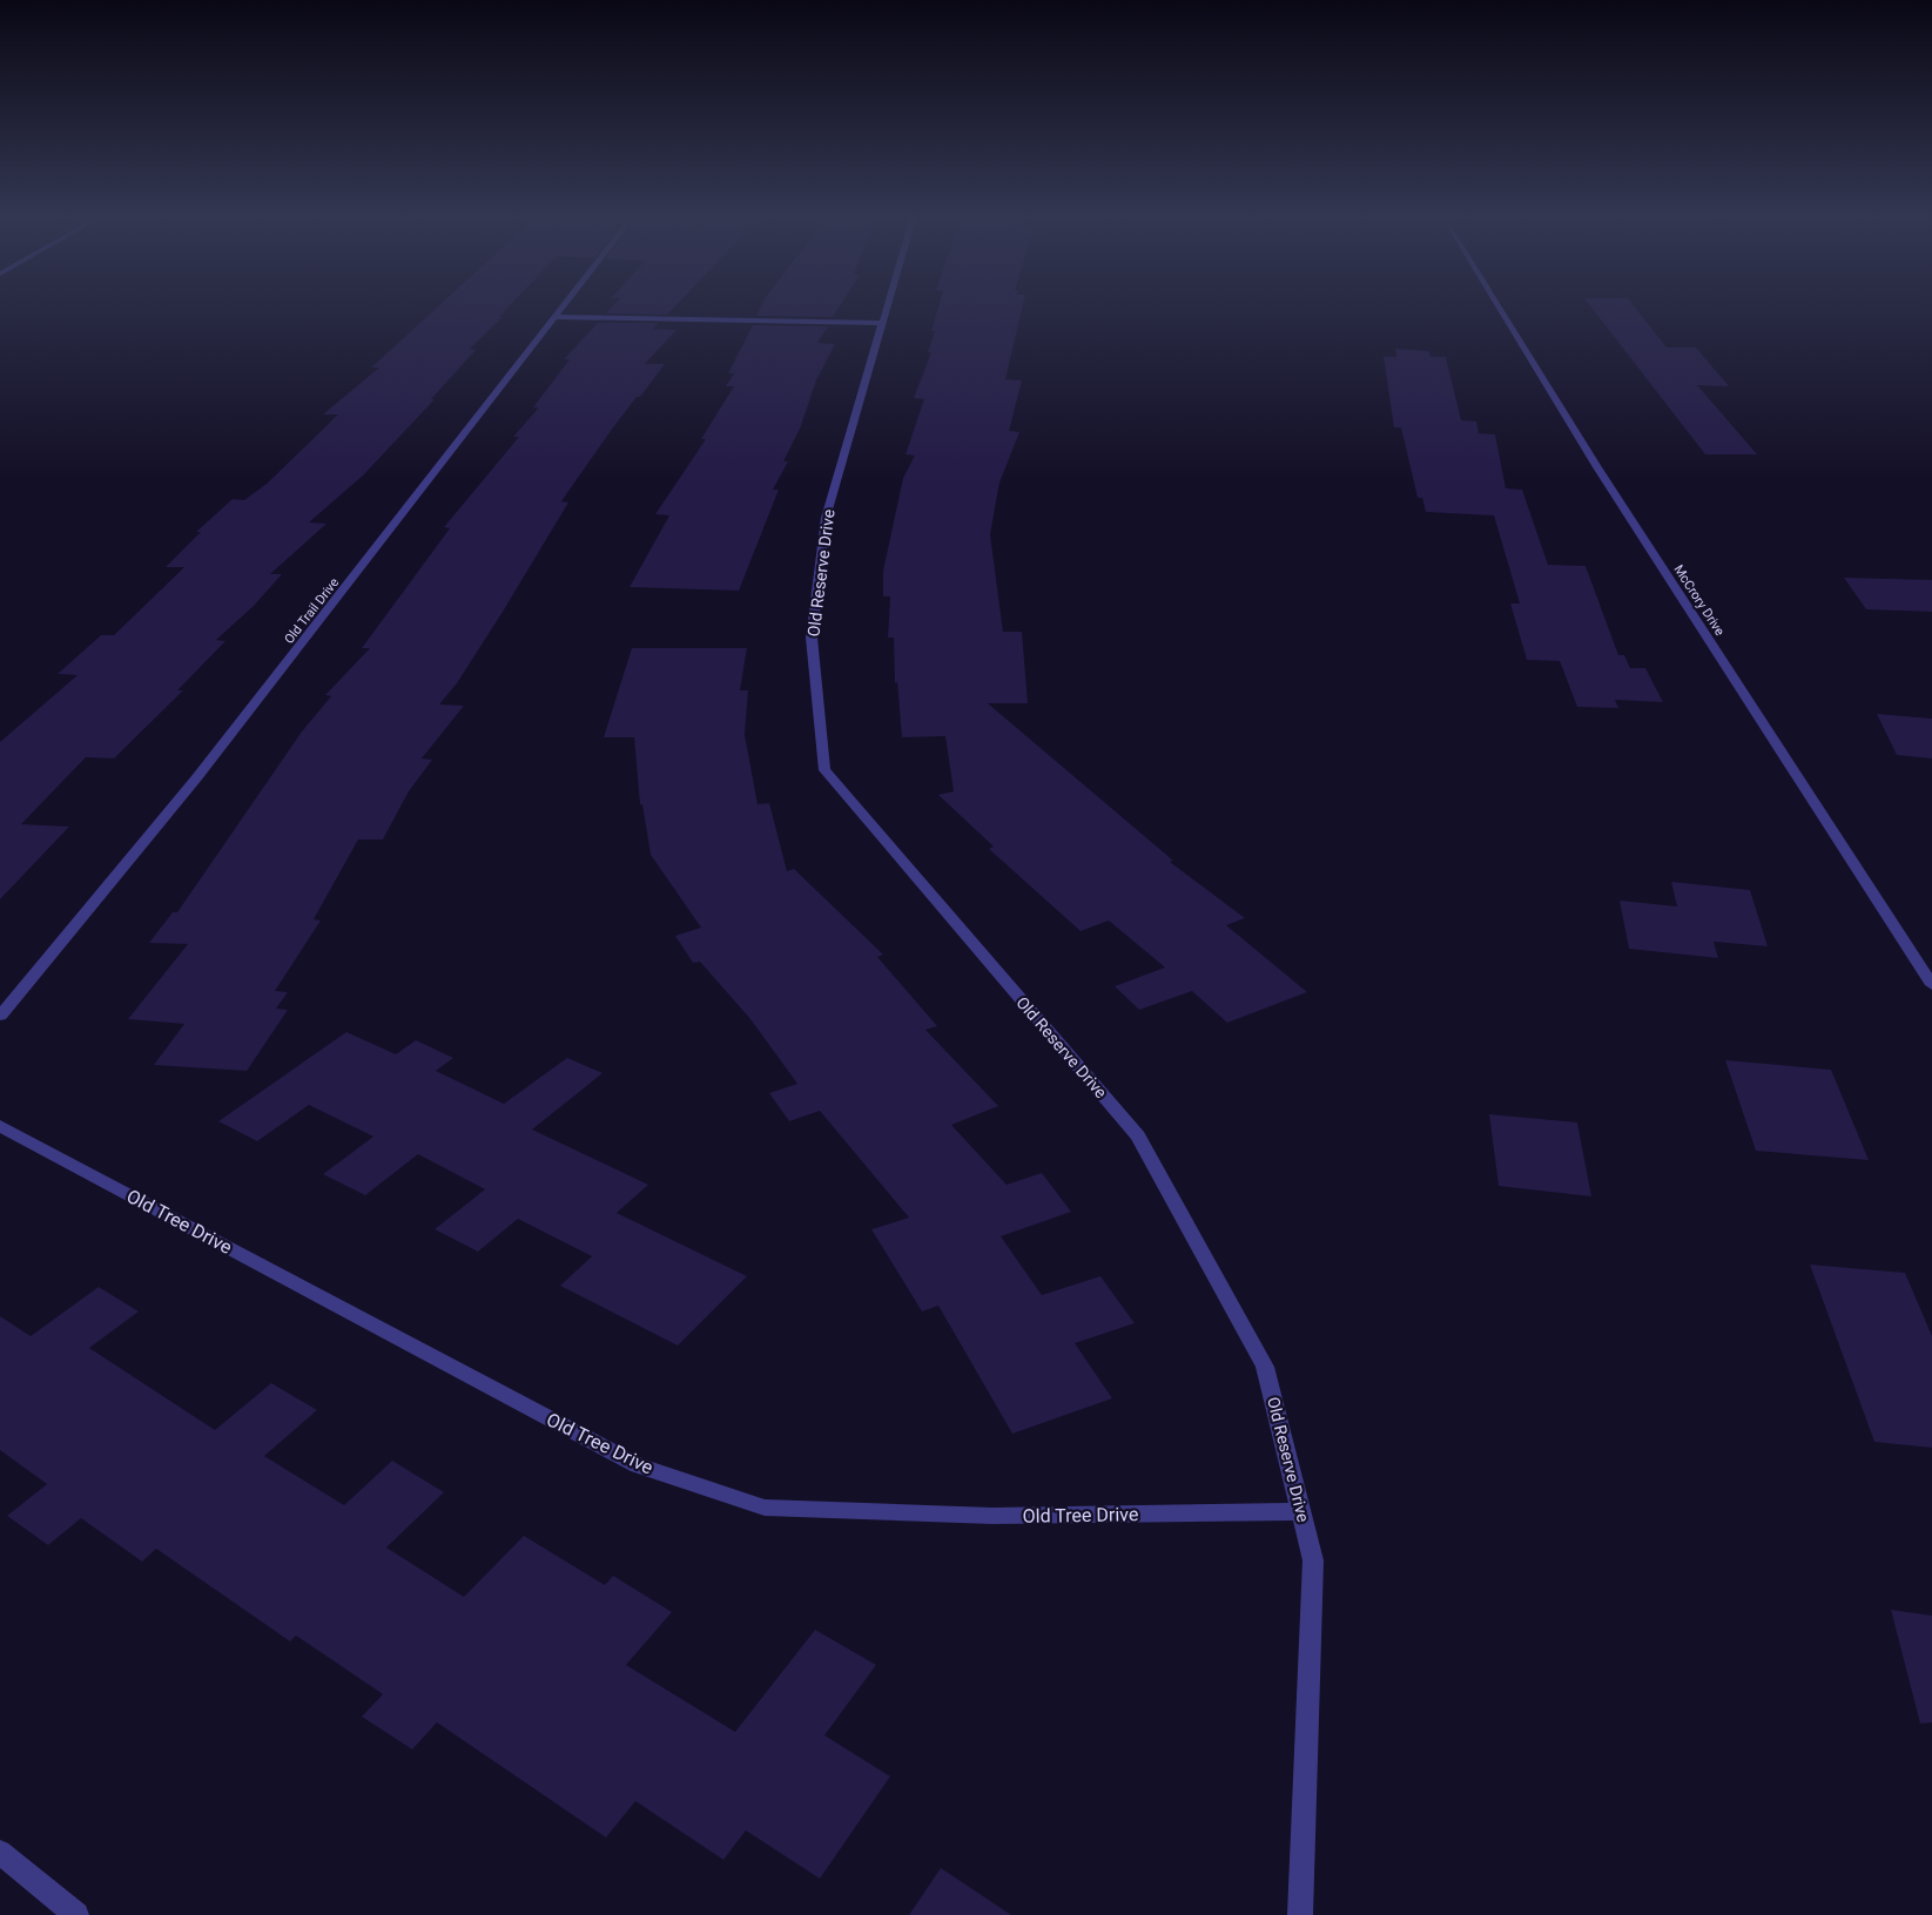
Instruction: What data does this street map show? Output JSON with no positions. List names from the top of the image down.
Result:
{
  "streets": {
    "street": [
      "Old Reserve Drive",
      "McCrory Drive",
      "Old Trail Drive",
      "Old Tree Drive"
    ]
  },
  "crossings": [
    ["Old Reserve Drive", "Old Tree Drive"]
  ]
}
